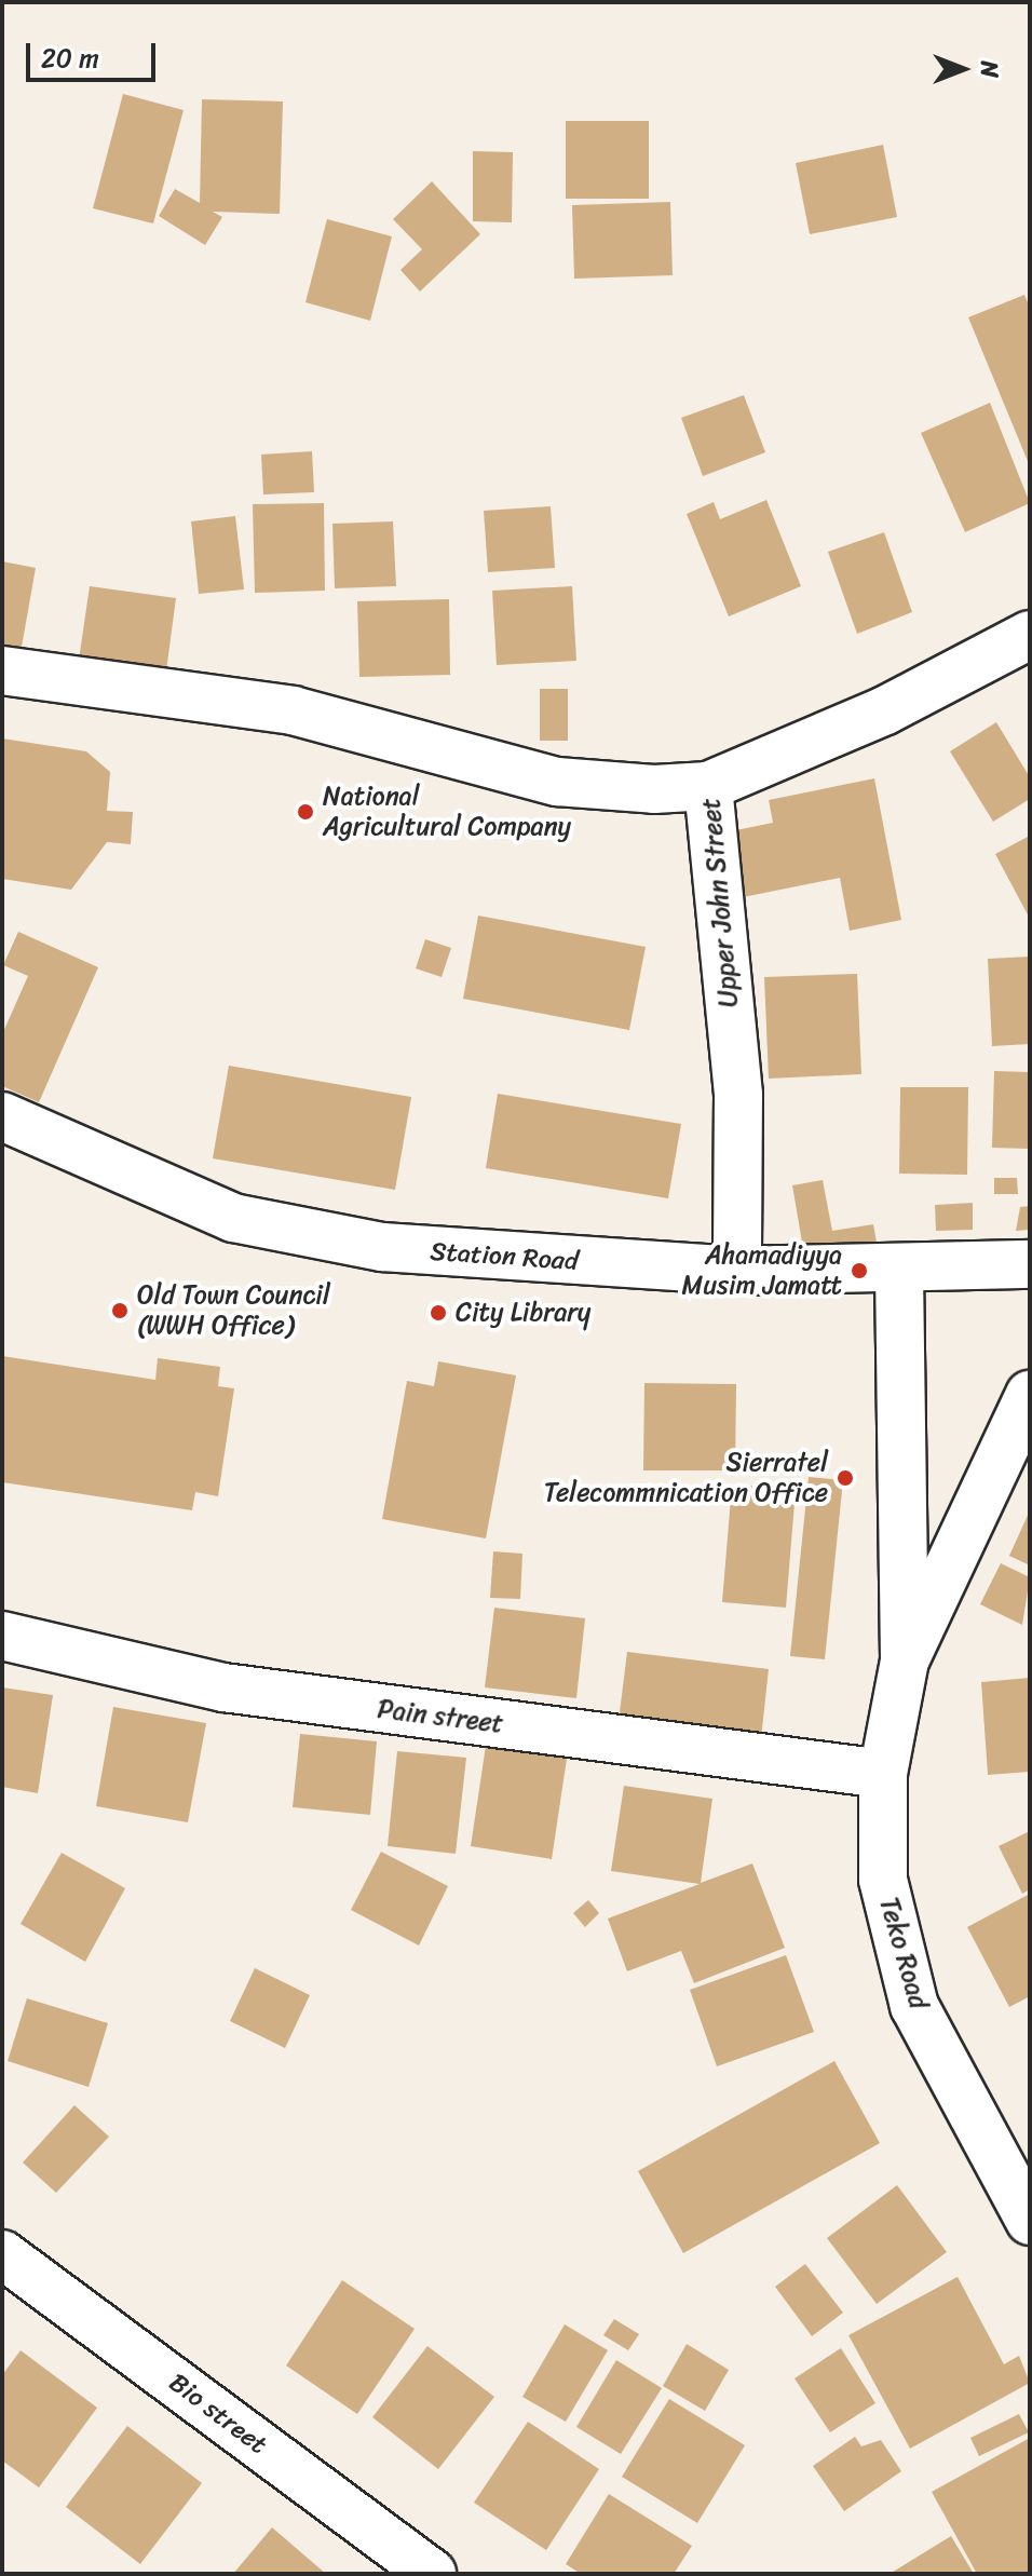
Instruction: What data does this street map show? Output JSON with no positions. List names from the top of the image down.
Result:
{
  "streets": {
    "street": [
      "Upper John Street",
      "Station Road",
      "Pain street",
      "Teko Road",
      "Bio street"
    ]
  },
  "crossings": [
    ["Upper John Street", "Station Road"],
    ["Station Road", "Teko Road"],
    ["Pain street", "Teko Road"]
  ],
  "places": [
    "National Agricultural Company",
    "Ahamadiyya Musim Jamatt",
    "Old Town Council (WWH Office)",
    "City Library",
    "Sierratel Telecommnication Office"
  ],
  "scale_bar": "20 m",
  "north": "right"
}
